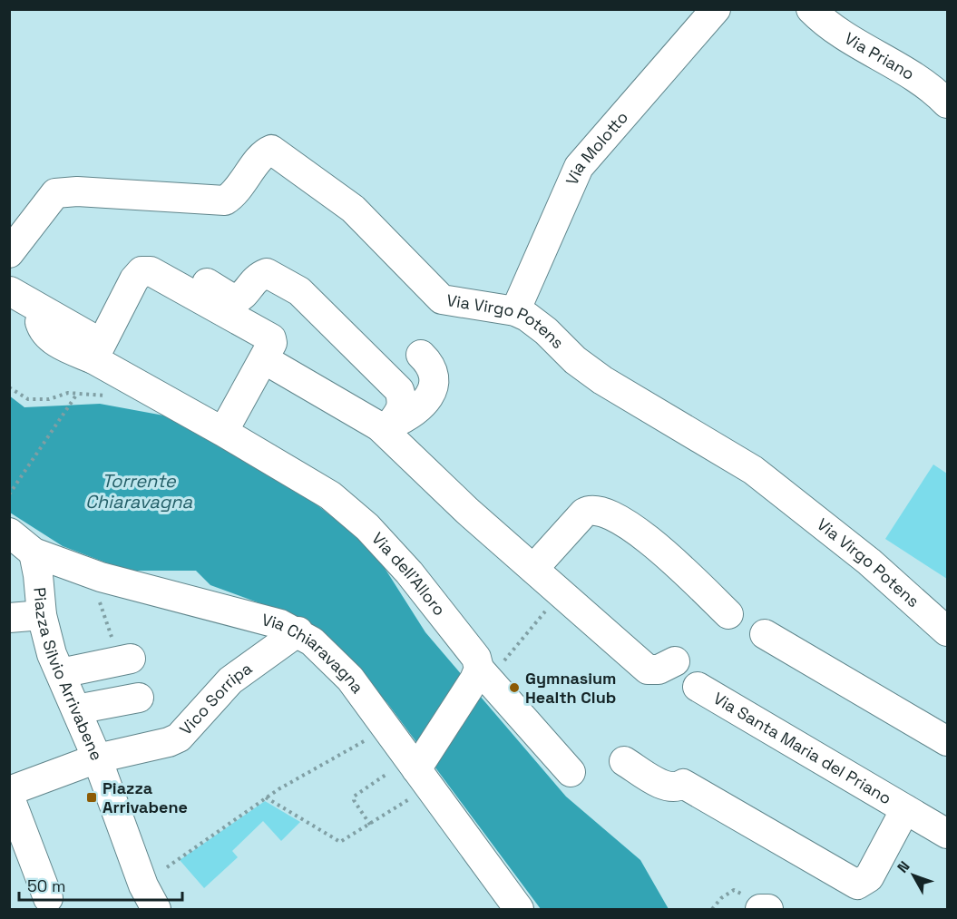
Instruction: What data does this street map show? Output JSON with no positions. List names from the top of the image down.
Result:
{
  "streets": {
    "street": [
      "Via Priano",
      "Via Molotto",
      "Via Virgo Potens",
      "Via dell'Alloro",
      "Via Chiaravagna",
      "Piazza Silvio Arrivabene",
      "Vico Sorripa",
      "Via Santa Maria del Priano"
    ]
  },
  "crossings": [
    ["Via Molotto", "Via Virgo Potens"],
    ["Via Chiaravagna", "Piazza Silvio Arrivabene"],
    ["Via Chiaravagna", "Vico Sorripa"],
    ["Piazza Silvio Arrivabene", "Vico Sorripa"]
  ],
  "water": ["Torrente Chiaravagna"],
  "places": {
    "other": ["Gymnasium Health Club"],
    "transit": ["Piazza Arrivabene"]
  },
  "scale_bar": "50 m",
  "north": "top left"
}
